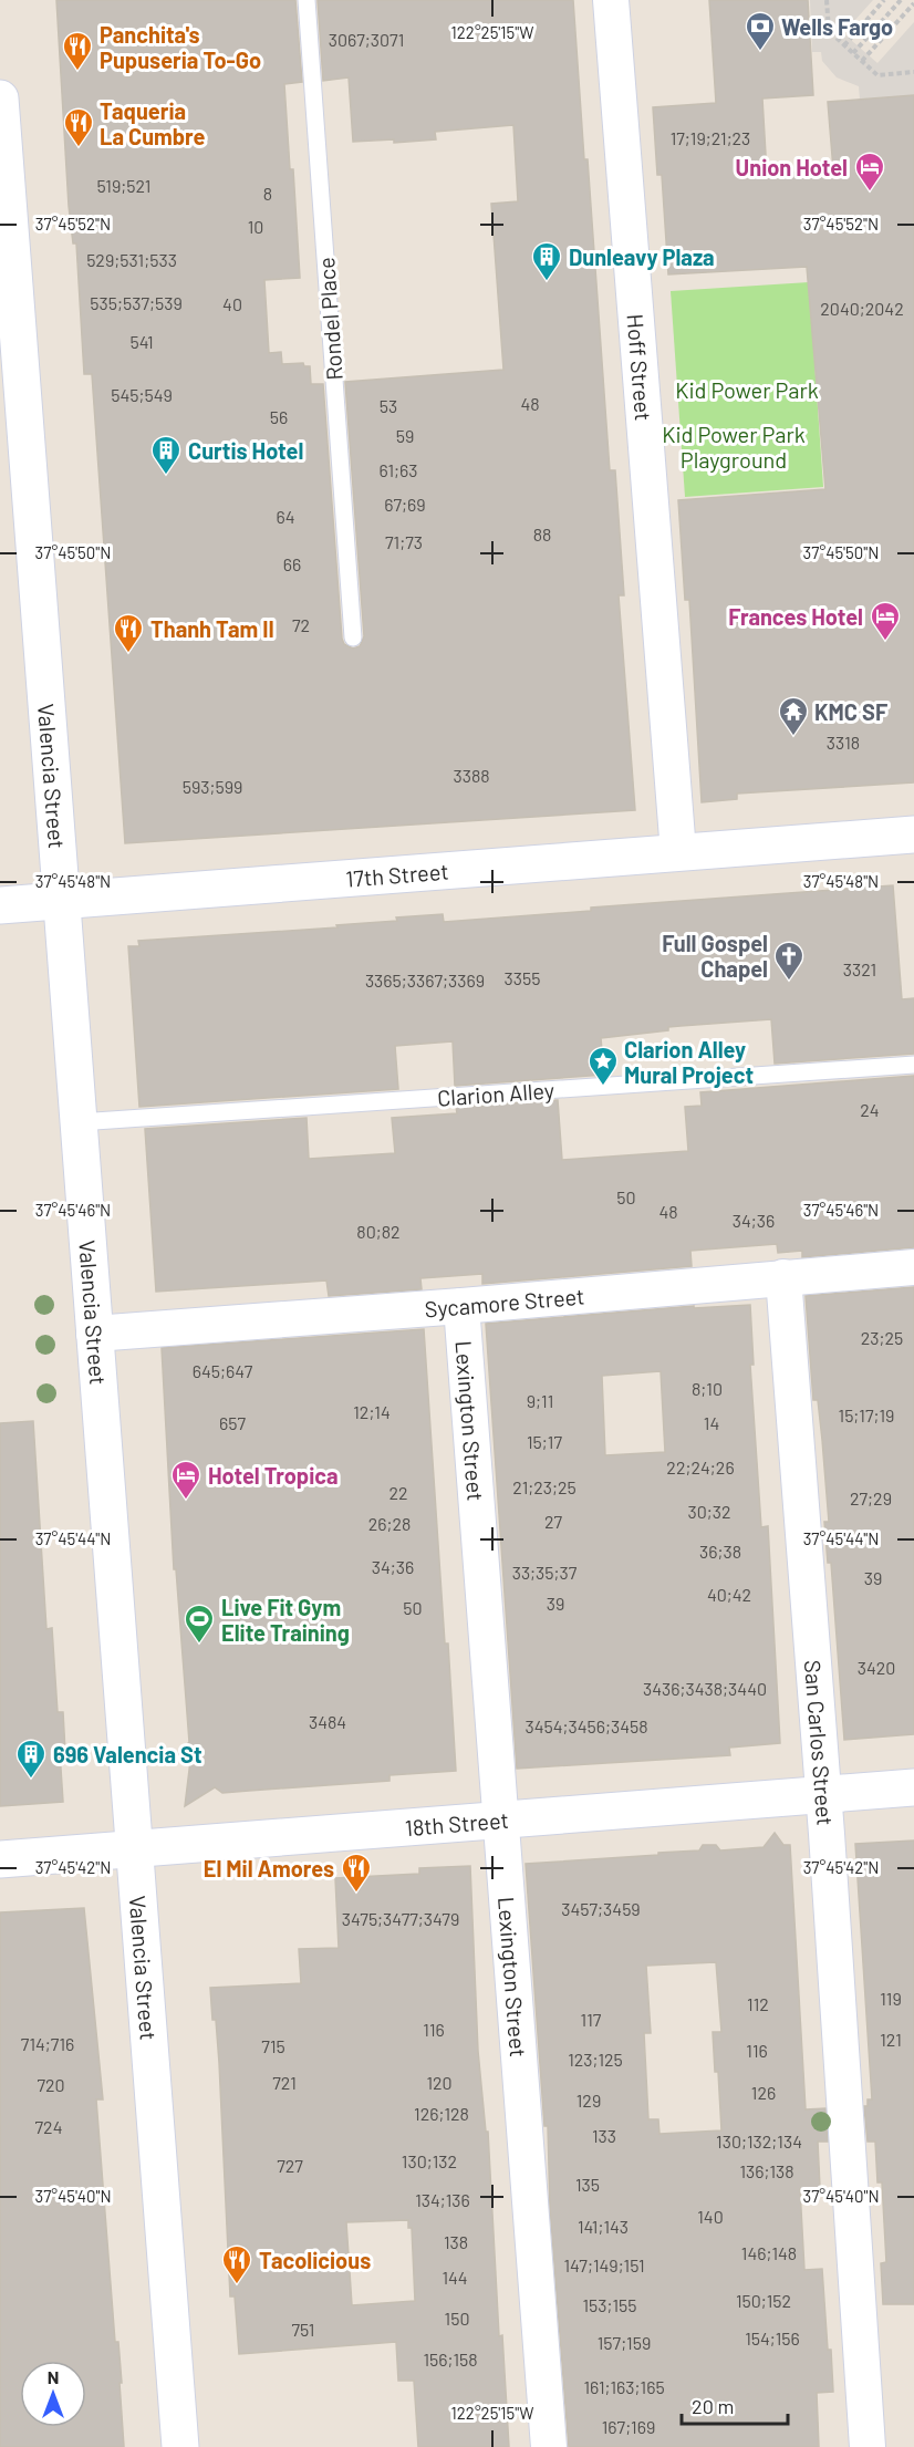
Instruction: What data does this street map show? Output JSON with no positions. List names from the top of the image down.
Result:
{
  "streets": {
    "street": [
      "Hoff Street",
      "Valencia Street",
      "17th Street",
      "Sycamore Street",
      "Lexington Street",
      "San Carlos Street",
      "18th Street"
    ],
    "lane": ["Rondel Place", "Clarion Alley"]
  },
  "crossings": [
    ["Hoff Street", "17th Street"],
    ["Valencia Street", "17th Street"],
    ["Valencia Street", "Clarion Alley"],
    ["Valencia Street", "Sycamore Street"],
    ["Valencia Street", "18th Street"],
    ["Sycamore Street", "Lexington Street"],
    ["Sycamore Street", "San Carlos Street"],
    ["Lexington Street", "18th Street"],
    ["San Carlos Street", "18th Street"]
  ],
  "parks": ["Kid Power Park", "Kid Power Park Playground"],
  "places": {
    "bank": ["Wells Fargo"],
    "restaurant": [
      "Panchita's Pupuseria To-Go",
      "Taqueria La Cumbre",
      "Thanh Tam II",
      "El Mil Amores",
      "Tacolicious"
    ],
    "hotel": ["Union Hotel", "Frances Hotel", "Hotel Tropica"],
    "building": ["Dunleavy Plaza", "Curtis Hotel", "696 Valencia St"],
    "temple": ["KMC SF"],
    "church": ["Full Gospel Chapel"],
    "place": ["Clarion Alley Mural Project"],
    "sports": ["Live Fit Gym Elite Training"]
  },
  "house_numbers": [
    "3067;3071",
    "17;19;21;23",
    "519;521",
    "8",
    "10",
    "529;531;533",
    "535;537;539",
    "40",
    "2040;2042",
    "541",
    "545;549",
    "48",
    "53",
    "56",
    "59",
    "61;63",
    "67;69",
    "64",
    "88",
    "71;73",
    "66",
    "72",
    "3318",
    "3388",
    "593;599",
    "3321",
    "3355",
    "3365;3367;3369",
    "24",
    "50",
    "48",
    "34;36",
    "80;82",
    "23;25",
    "645;647",
    "8;10",
    "9;11",
    "12;14",
    "15;17;19",
    "657",
    "14",
    "15;17",
    "22;24;26",
    "21;23;25",
    "22",
    "27;29",
    "30;32",
    "27",
    "26;28",
    "36;38",
    "34;36",
    "33;35;37",
    "39",
    "40;42",
    "39",
    "50",
    "3420",
    "3436;3438;3440",
    "3484",
    "3454;3456;3458",
    "3457;3459",
    "3475;3477;3479",
    "119",
    "112",
    "117",
    "116",
    "121",
    "714;716",
    "715",
    "116",
    "123;125",
    "721",
    "120",
    "720",
    "126",
    "129",
    "126;128",
    "724",
    "133",
    "130;132;134",
    "130;132",
    "727",
    "136;138",
    "135",
    "134;136",
    "140",
    "141;143",
    "138",
    "146;148",
    "147;149;151",
    "144",
    "150;152",
    "153;155",
    "150",
    "751",
    "154;156",
    "157;159",
    "156;158",
    "161;163;165",
    "167;169"
  ],
  "scale_bar": "20 m",
  "north": "top",
  "coordinates": [
    "122°25'15\"W",
    "37°45'52\"N",
    "37°45'50\"N",
    "37°45'48\"N",
    "37°45'46\"N",
    "37°45'44\"N",
    "37°45'42\"N",
    "37°45'40\"N"
  ]
}
